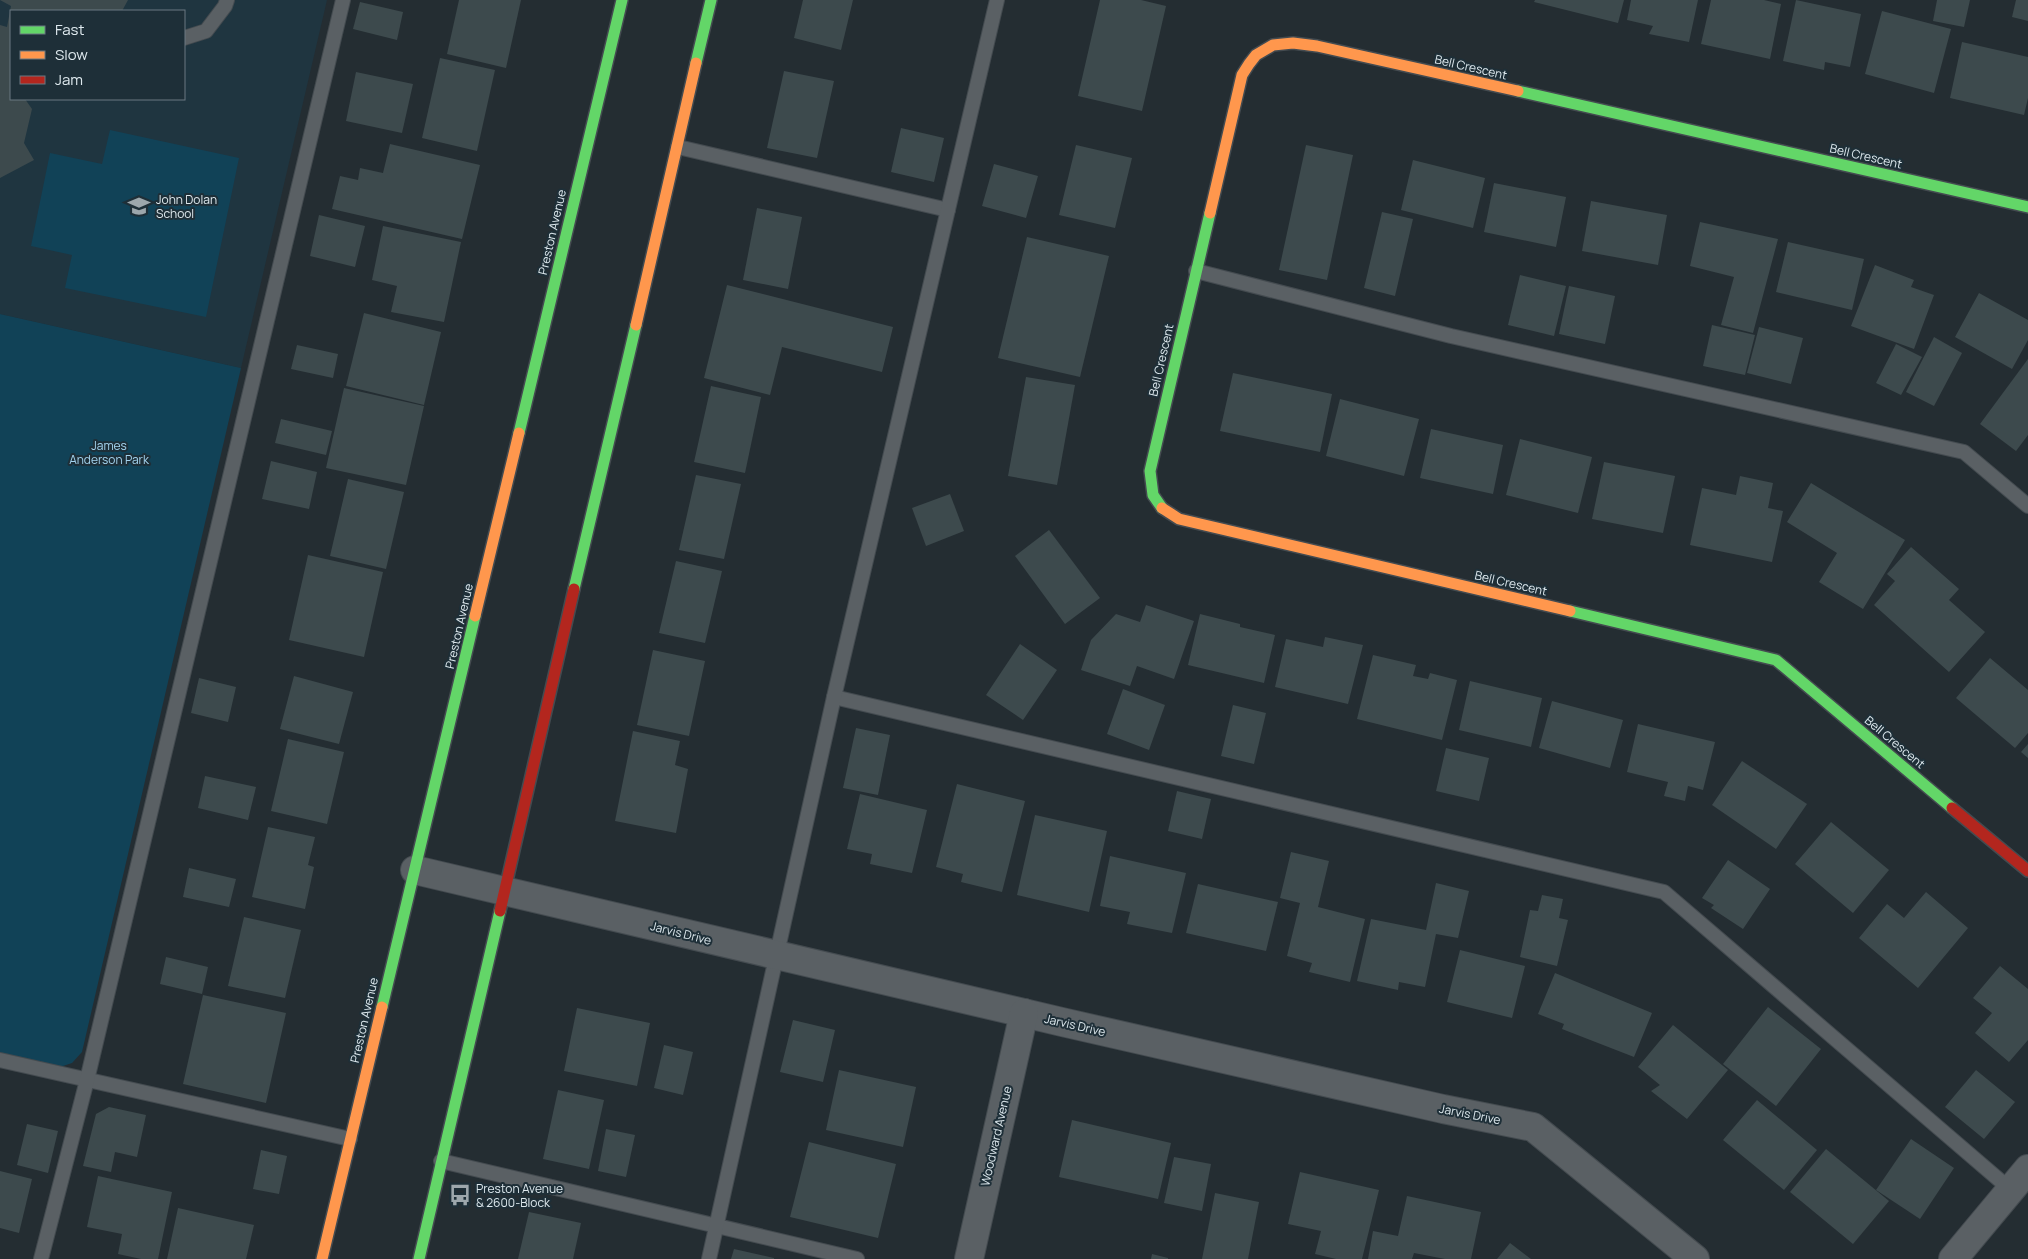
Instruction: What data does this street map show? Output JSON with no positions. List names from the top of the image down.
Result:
{
  "streets": {
    "main road": ["Bell Crescent", "Preston Avenue"],
    "street": ["Jarvis Drive", "Woodward Avenue"]
  },
  "crossings": [
    ["Preston Avenue", "Jarvis Drive"],
    ["Jarvis Drive", "Woodward Avenue"]
  ],
  "parks": ["James Anderson Park"],
  "places": {
    "school or university": ["John Dolan School"],
    "bus stop": ["Preston Avenue & 2600-Block"]
  },
  "legend": ["Fast", "Slow", "Jam"]
}
